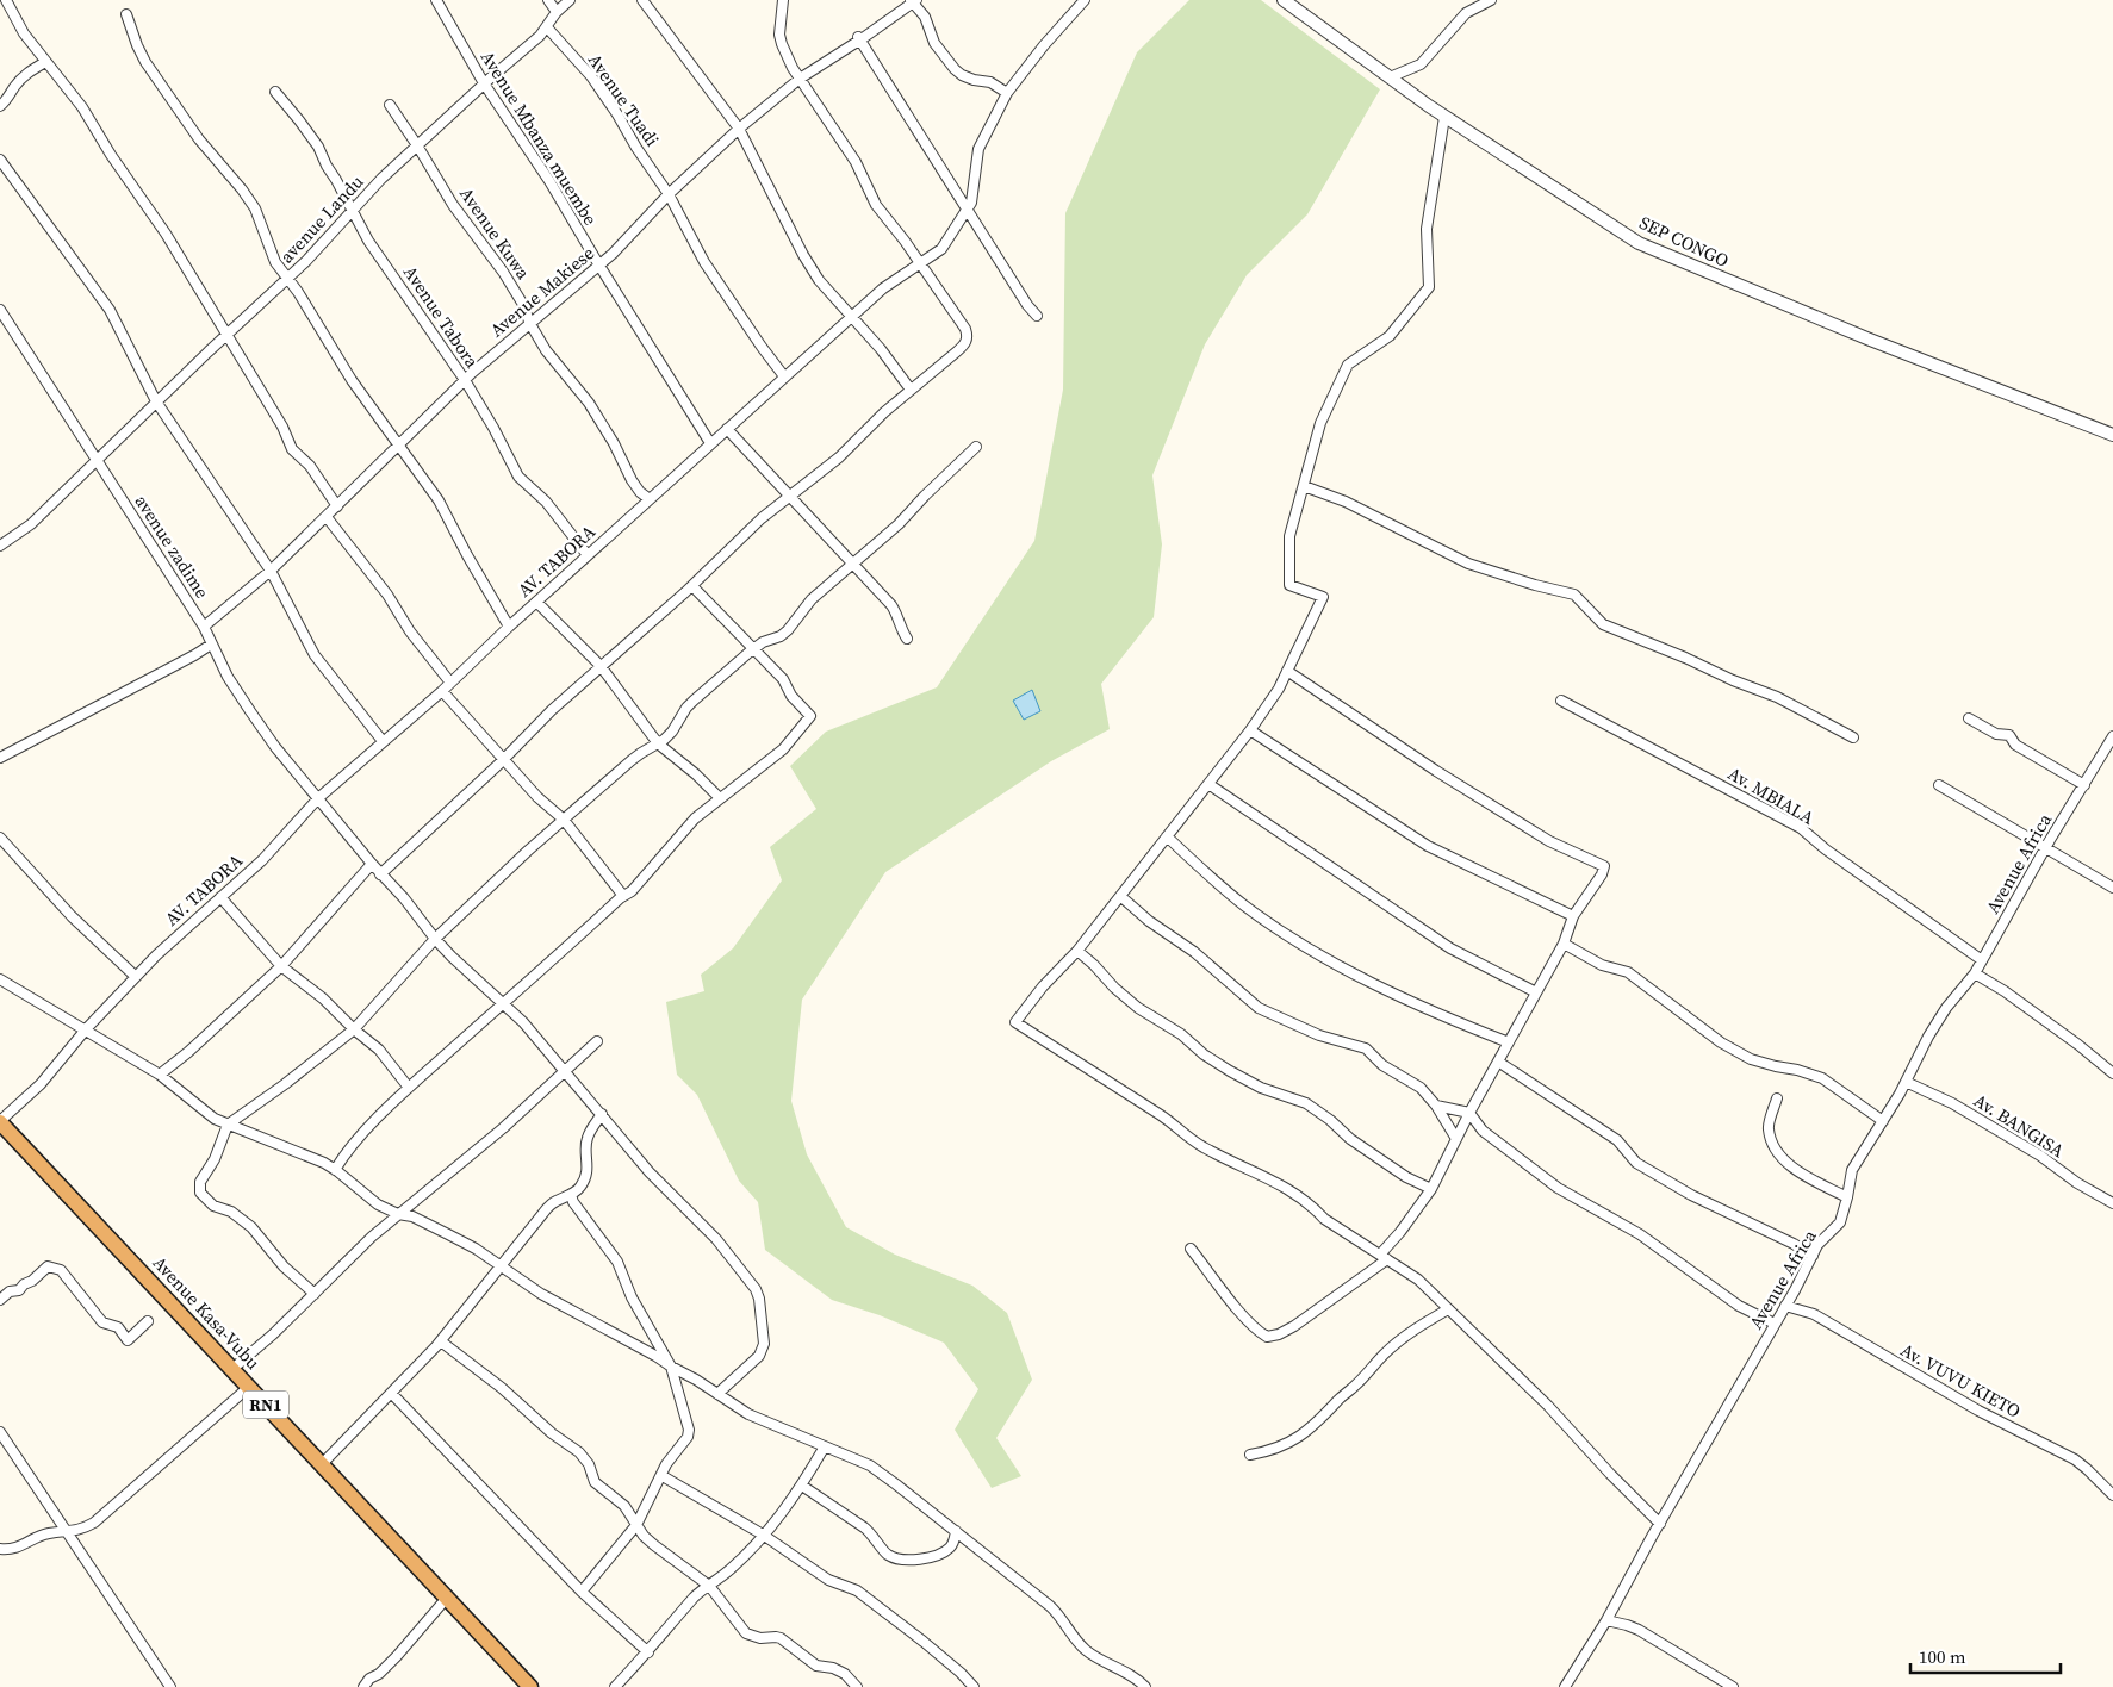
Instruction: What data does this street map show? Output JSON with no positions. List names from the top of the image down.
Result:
{
  "streets": {
    "highway": ["Avenue Kasa-Vubu", "RN1"],
    "street": [
      "Avenue Tuadi",
      "Avenue Mbanza muembe",
      "avenue Landu",
      "Avenue Kuwa",
      "SEP CONGO",
      "Avenue Makiese",
      "Avenue Tabora",
      "avenue zadime",
      "AV. TABORA",
      "Av. MBIALA",
      "Avenue Africa",
      "Av. BANGISA",
      "Av. VUVU KIETO"
    ]
  },
  "crossings": [
    ["Avenue Tuadi", "avenue Landu"],
    ["Avenue Tuadi", "Avenue Makiese"],
    ["Avenue Tuadi", "AV. TABORA"],
    ["Avenue Mbanza muembe", "avenue Landu"],
    ["Avenue Mbanza muembe", "Avenue Makiese"],
    ["Avenue Mbanza muembe", "AV. TABORA"],
    ["avenue Landu", "Avenue Kuwa"],
    ["avenue Landu", "Avenue Tabora"],
    ["avenue Landu", "avenue zadime"],
    ["Avenue Kuwa", "Avenue Makiese"],
    ["Avenue Kuwa", "AV. TABORA"],
    ["Avenue Makiese", "Avenue Tabora"],
    ["Avenue Makiese", "avenue zadime"],
    ["Avenue Tabora", "AV. TABORA"],
    ["avenue zadime", "AV. TABORA"],
    ["AV. TABORA", "Avenue Kasa-Vubu"],
    ["Av. MBIALA", "Avenue Africa"],
    ["Avenue Africa", "Av. BANGISA"],
    ["Avenue Africa", "Av. VUVU KIETO"]
  ],
  "scale_bar": "100 m"
}
